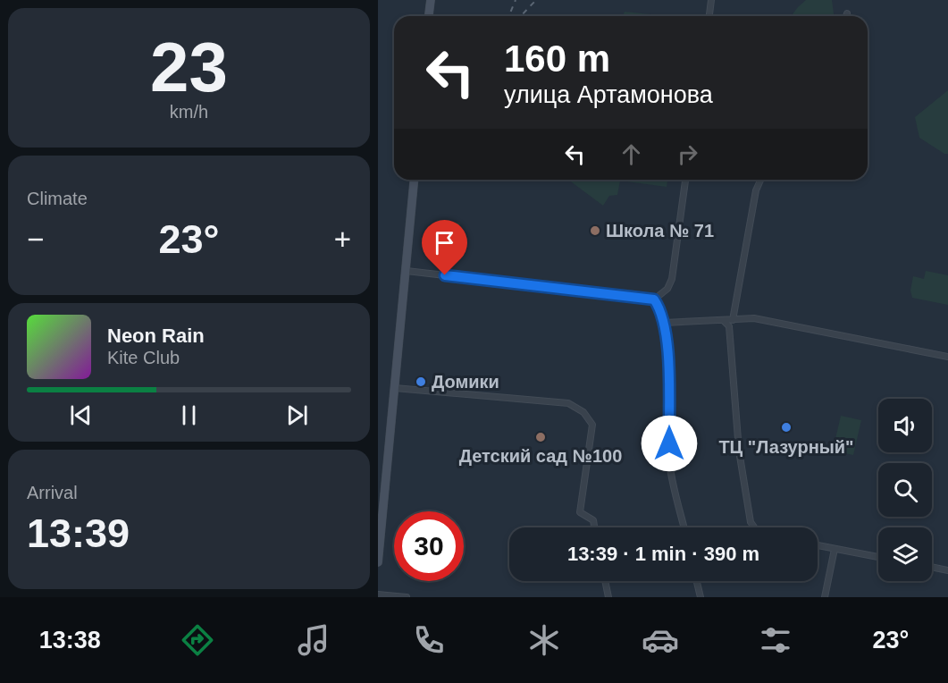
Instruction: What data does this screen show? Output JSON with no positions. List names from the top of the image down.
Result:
{
  "places": [
    "Школа № 71",
    "Домики",
    "ТЦ \"Лазурный\"",
    "Детский сад №100"
  ],
  "page": {
    "tile": [
      ["23", "km/h"],
      "Climate",
      ["Arrival", "13:39"]
    ],
    "turn": ["160 m", "улица Артамонова"],
    "heat": ["−", "23°", "+"],
    "song": ["Neon Rain", "Kite Club"],
    "limit": "30",
    "trip": "13:39 · 1 min · 390 m",
    "tabs": ["13:38", "23°"]
  }
}
